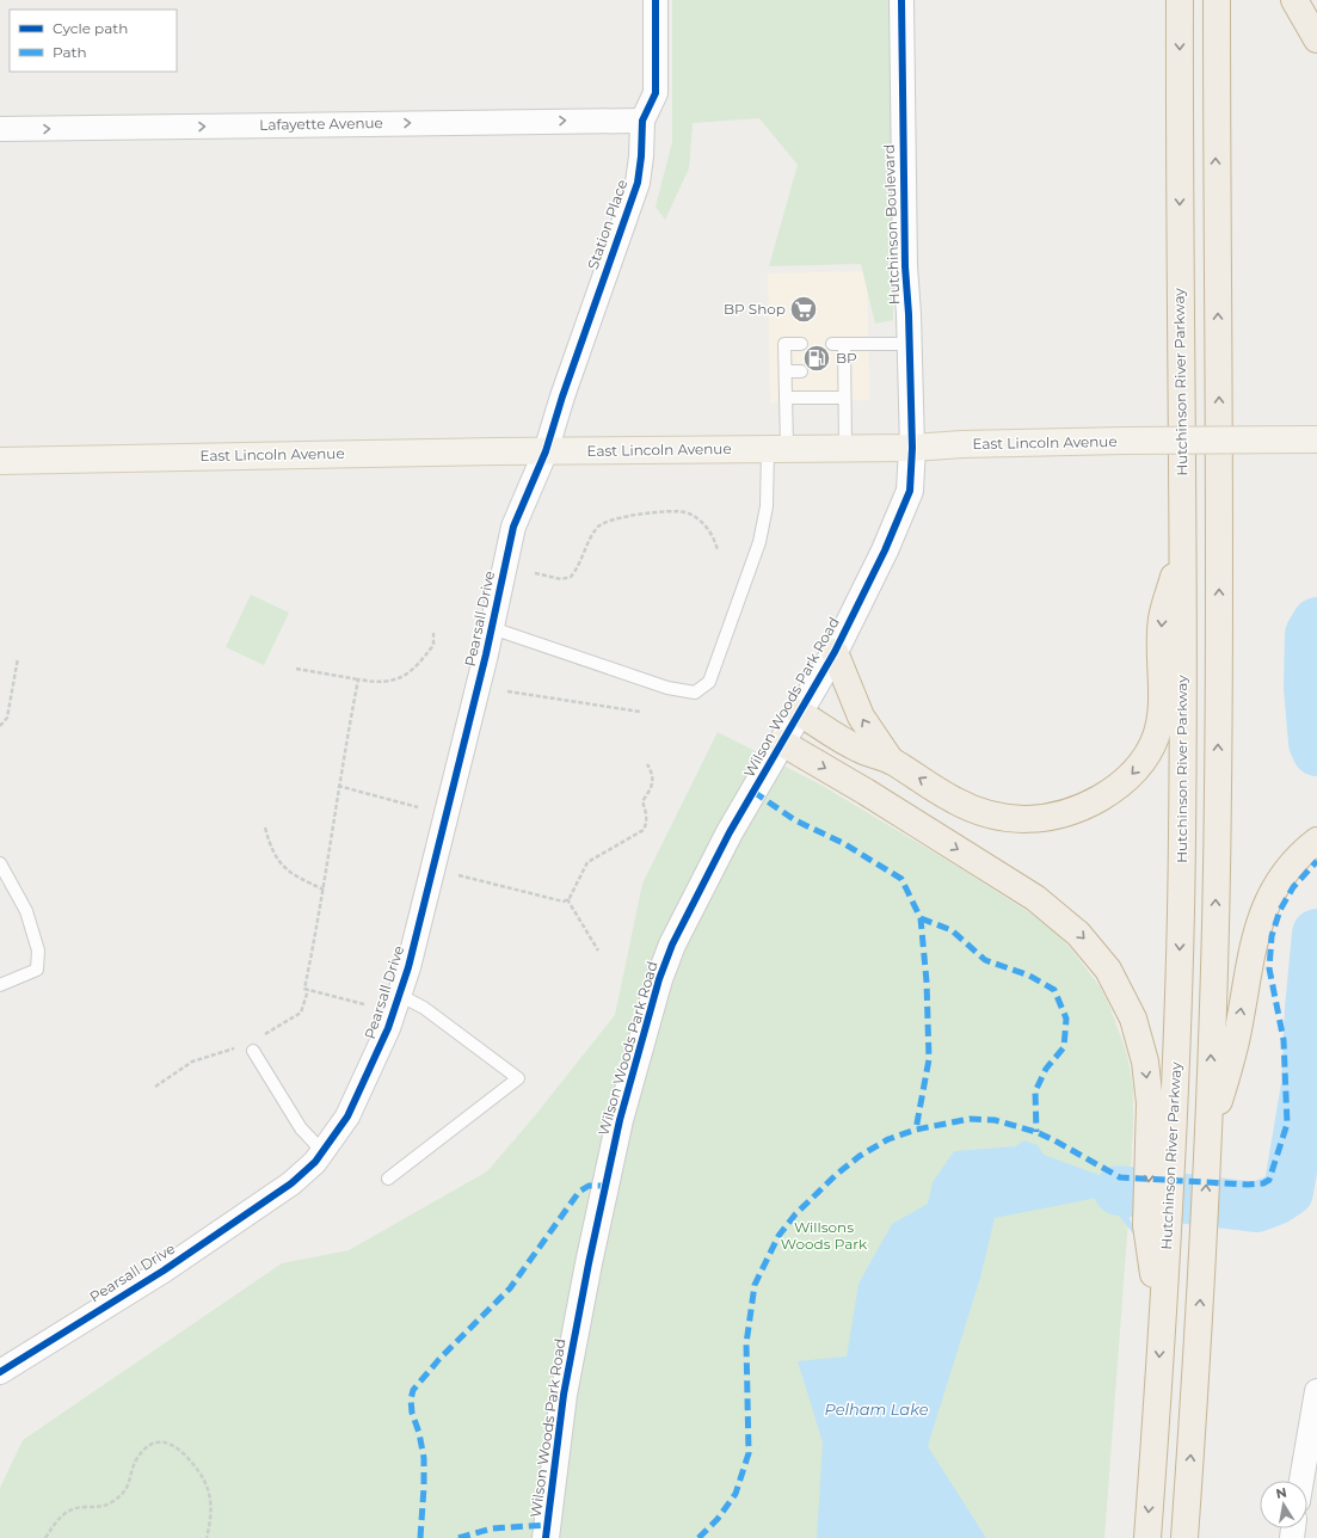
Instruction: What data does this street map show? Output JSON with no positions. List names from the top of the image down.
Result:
{
  "streets": {
    "highway": ["Hutchinson River Parkway"],
    "main road": ["East Lincoln Avenue"],
    "street": [
      "Lafayette Avenue",
      "Station Place",
      "Hutchinson Boulevard",
      "Pearsall Drive",
      "Wilson Woods Park Road"
    ]
  },
  "crossings": [
    ["Lafayette Avenue", "Station Place"],
    ["Station Place", "East Lincoln Avenue"],
    ["Station Place", "Pearsall Drive"],
    ["Hutchinson Boulevard", "East Lincoln Avenue"],
    ["Hutchinson Boulevard", "Wilson Woods Park Road"],
    ["East Lincoln Avenue", "Pearsall Drive"],
    ["East Lincoln Avenue", "Wilson Woods Park Road"]
  ],
  "one_way": ["Lafayette Avenue"],
  "water": ["Pelham Lake"],
  "parks": ["Willsons Woods Park"],
  "places": {
    "supermarket": ["BP Shop"],
    "fuel station": ["BP"]
  },
  "legend": ["Cycle path", "Path"],
  "north": "top"
}
